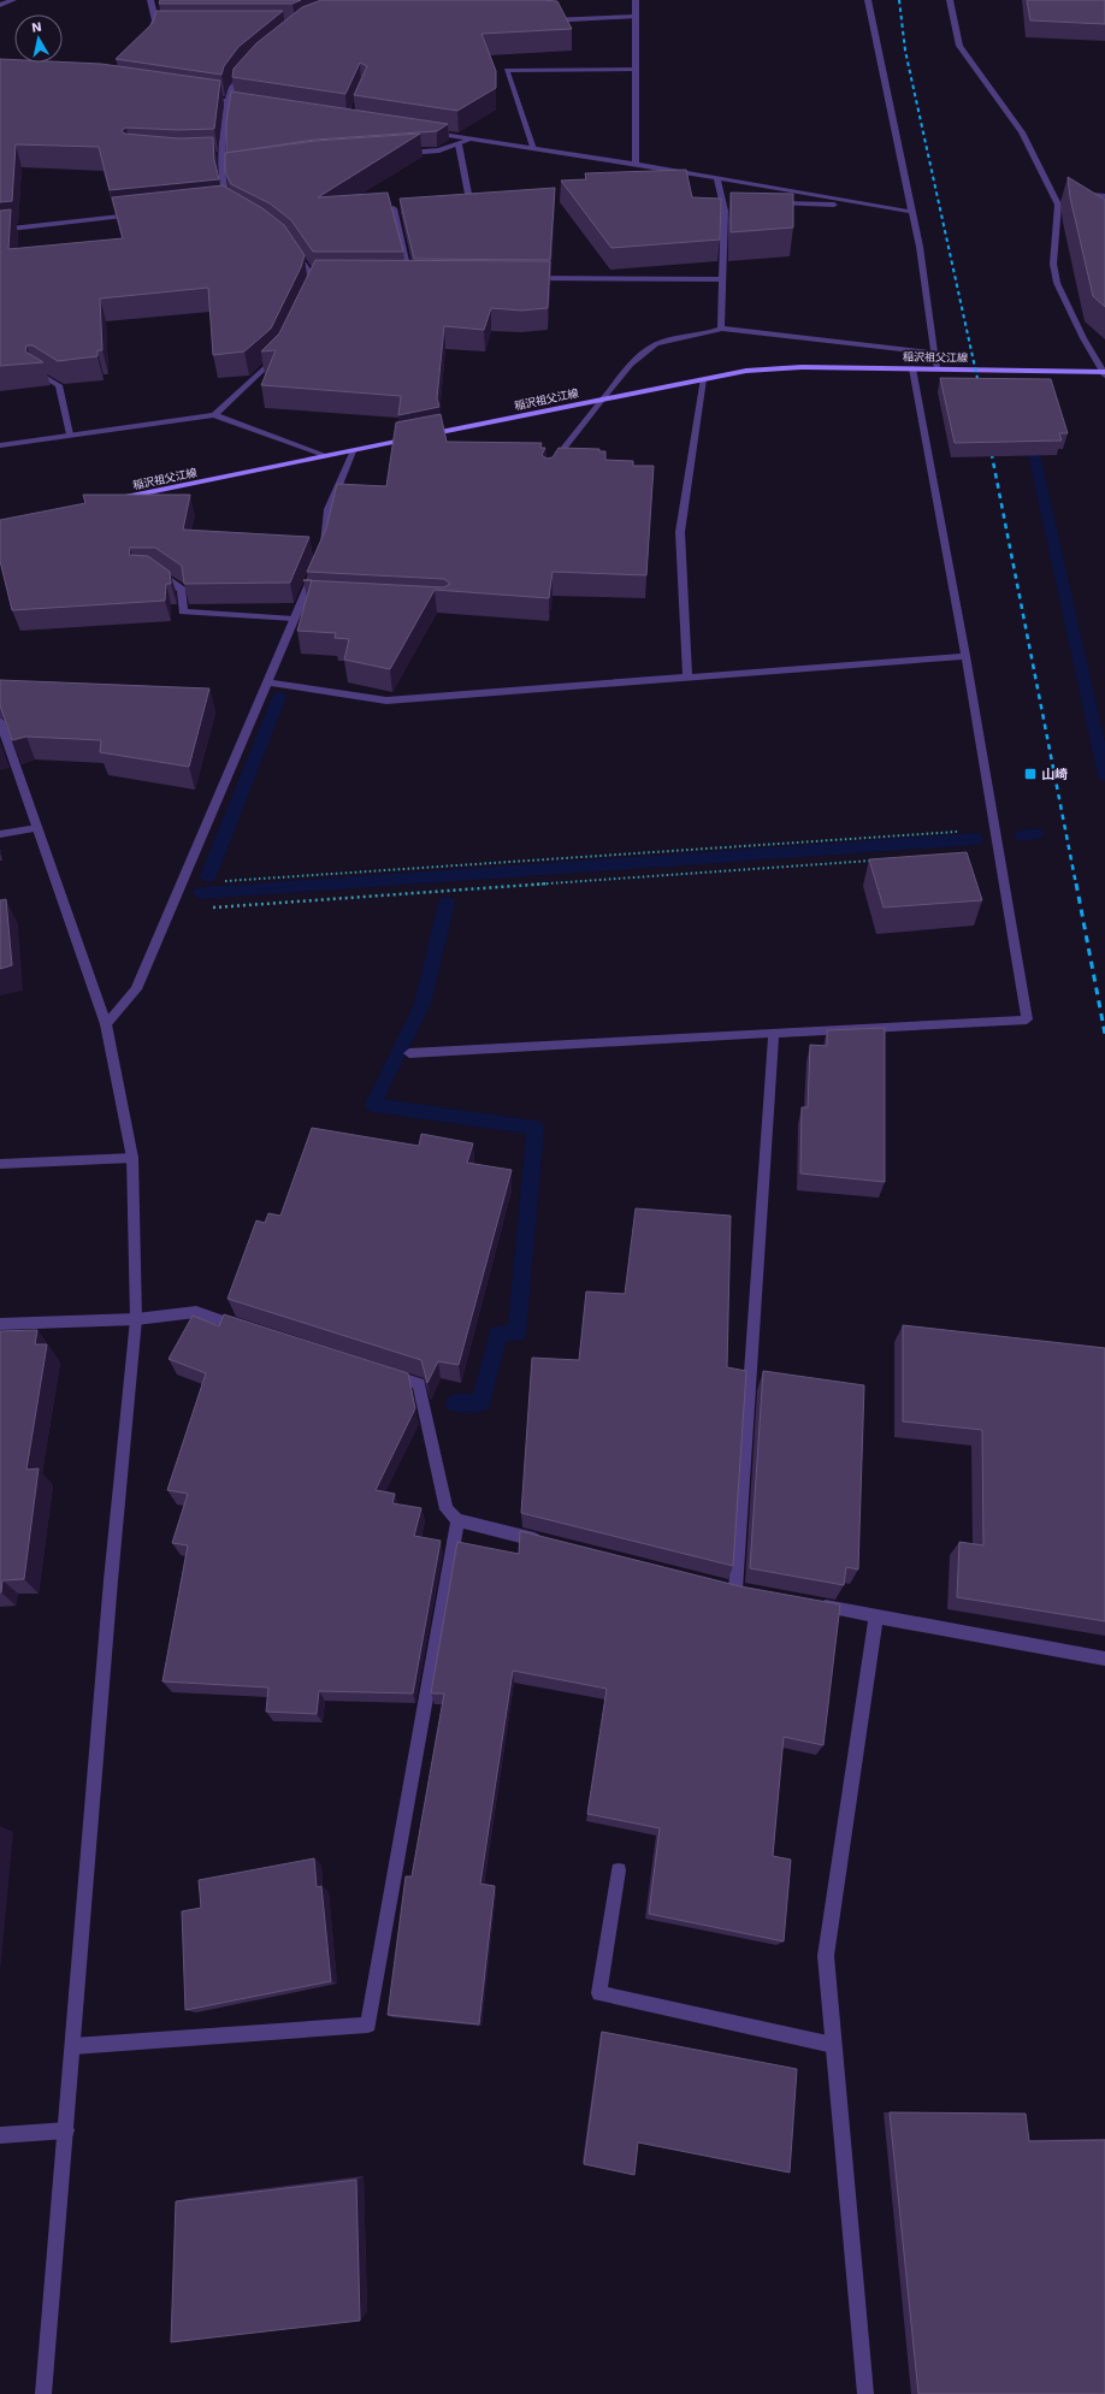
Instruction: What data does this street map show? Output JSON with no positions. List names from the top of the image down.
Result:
{
  "streets": {
    "main road": ["稲沢祖父江線"]
  },
  "places": {
    "transit": ["山崎"]
  },
  "north": "top"
}
